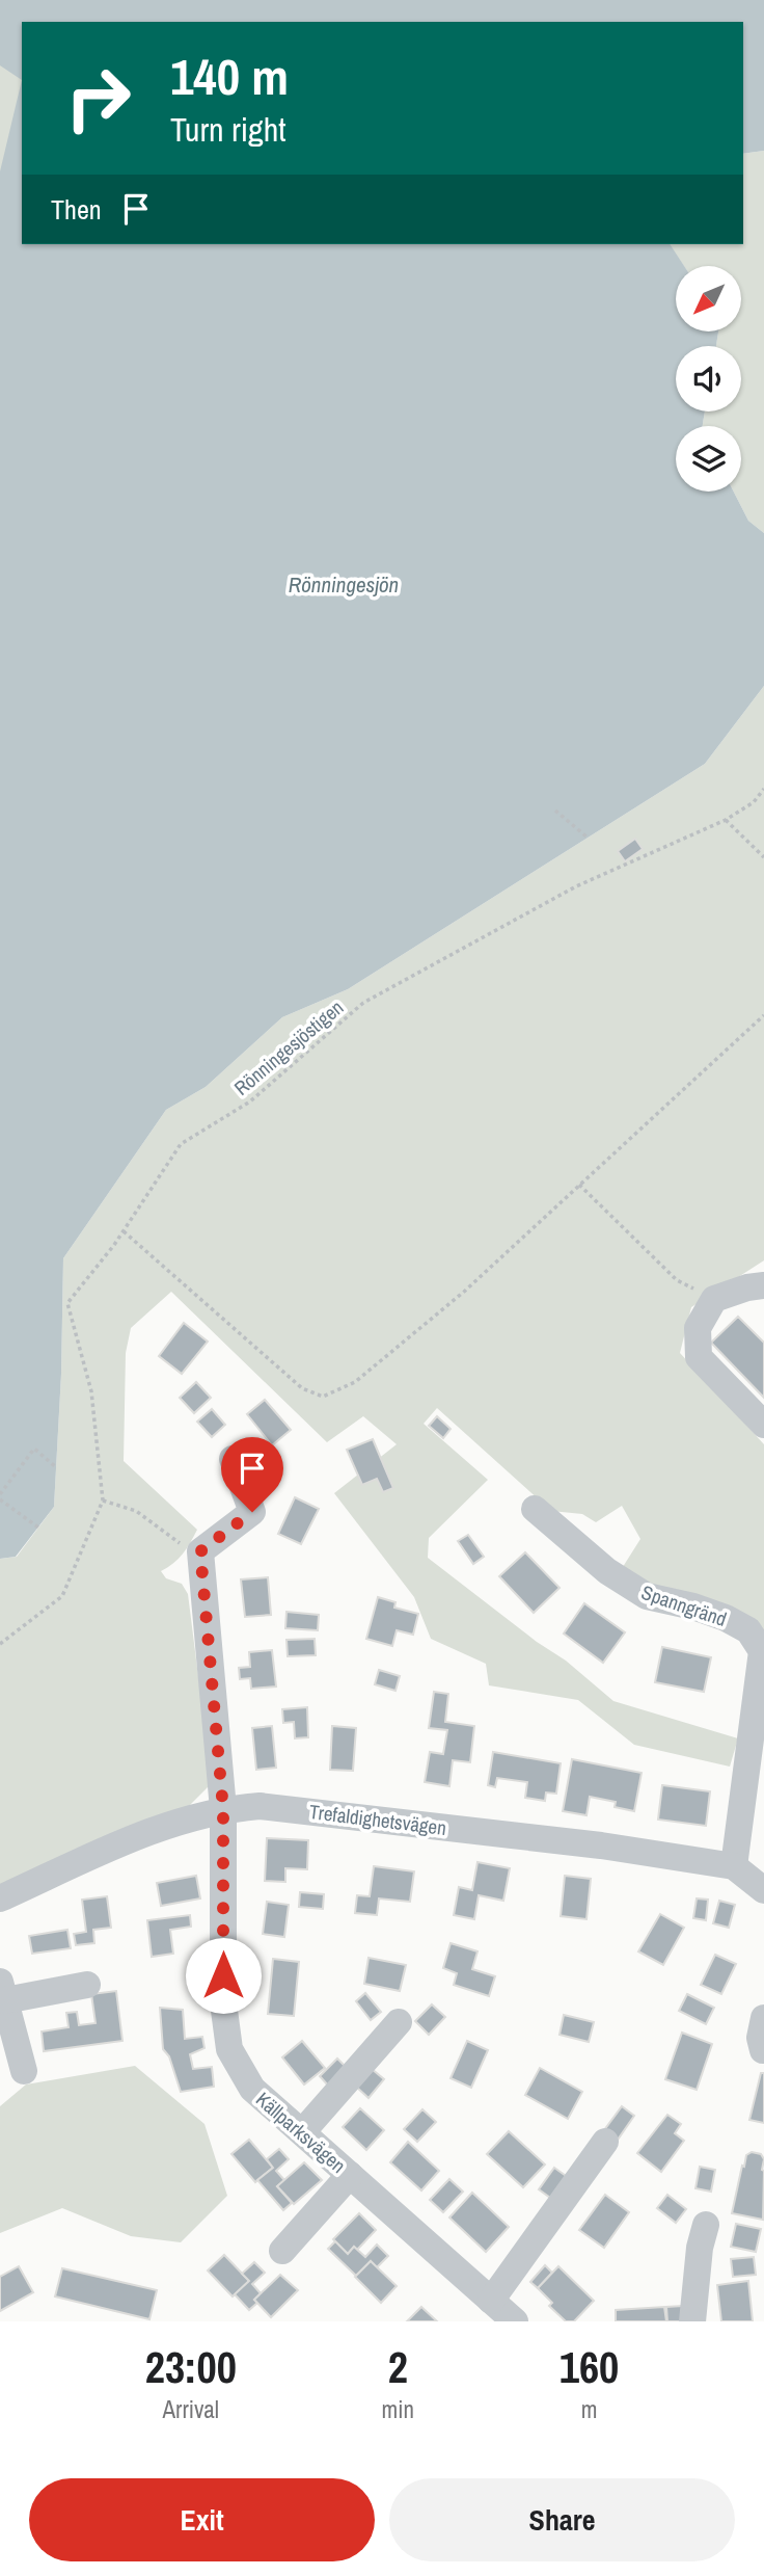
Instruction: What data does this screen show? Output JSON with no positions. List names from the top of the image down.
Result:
{
  "streets": {
    "street": ["Spanngränd", "Trefaldighetsvägen", "Källparksvägen"],
    "path": ["Rönningesjöstigen"]
  },
  "crossings": [
    ["Spanngränd", "Trefaldighetsvägen"],
    ["Trefaldighetsvägen", "Källparksvägen"]
  ],
  "water": ["Rönningesjön"],
  "north": "bottom left",
  "page": {
    "turn": ["140 m", "Turn right"],
    "then": "Then",
    "eta": [
      "23:00",
      "Arrival",
      "2",
      "min",
      "160",
      "m"
    ],
    "buttons": ["Exit", "Share"]
  }
}
